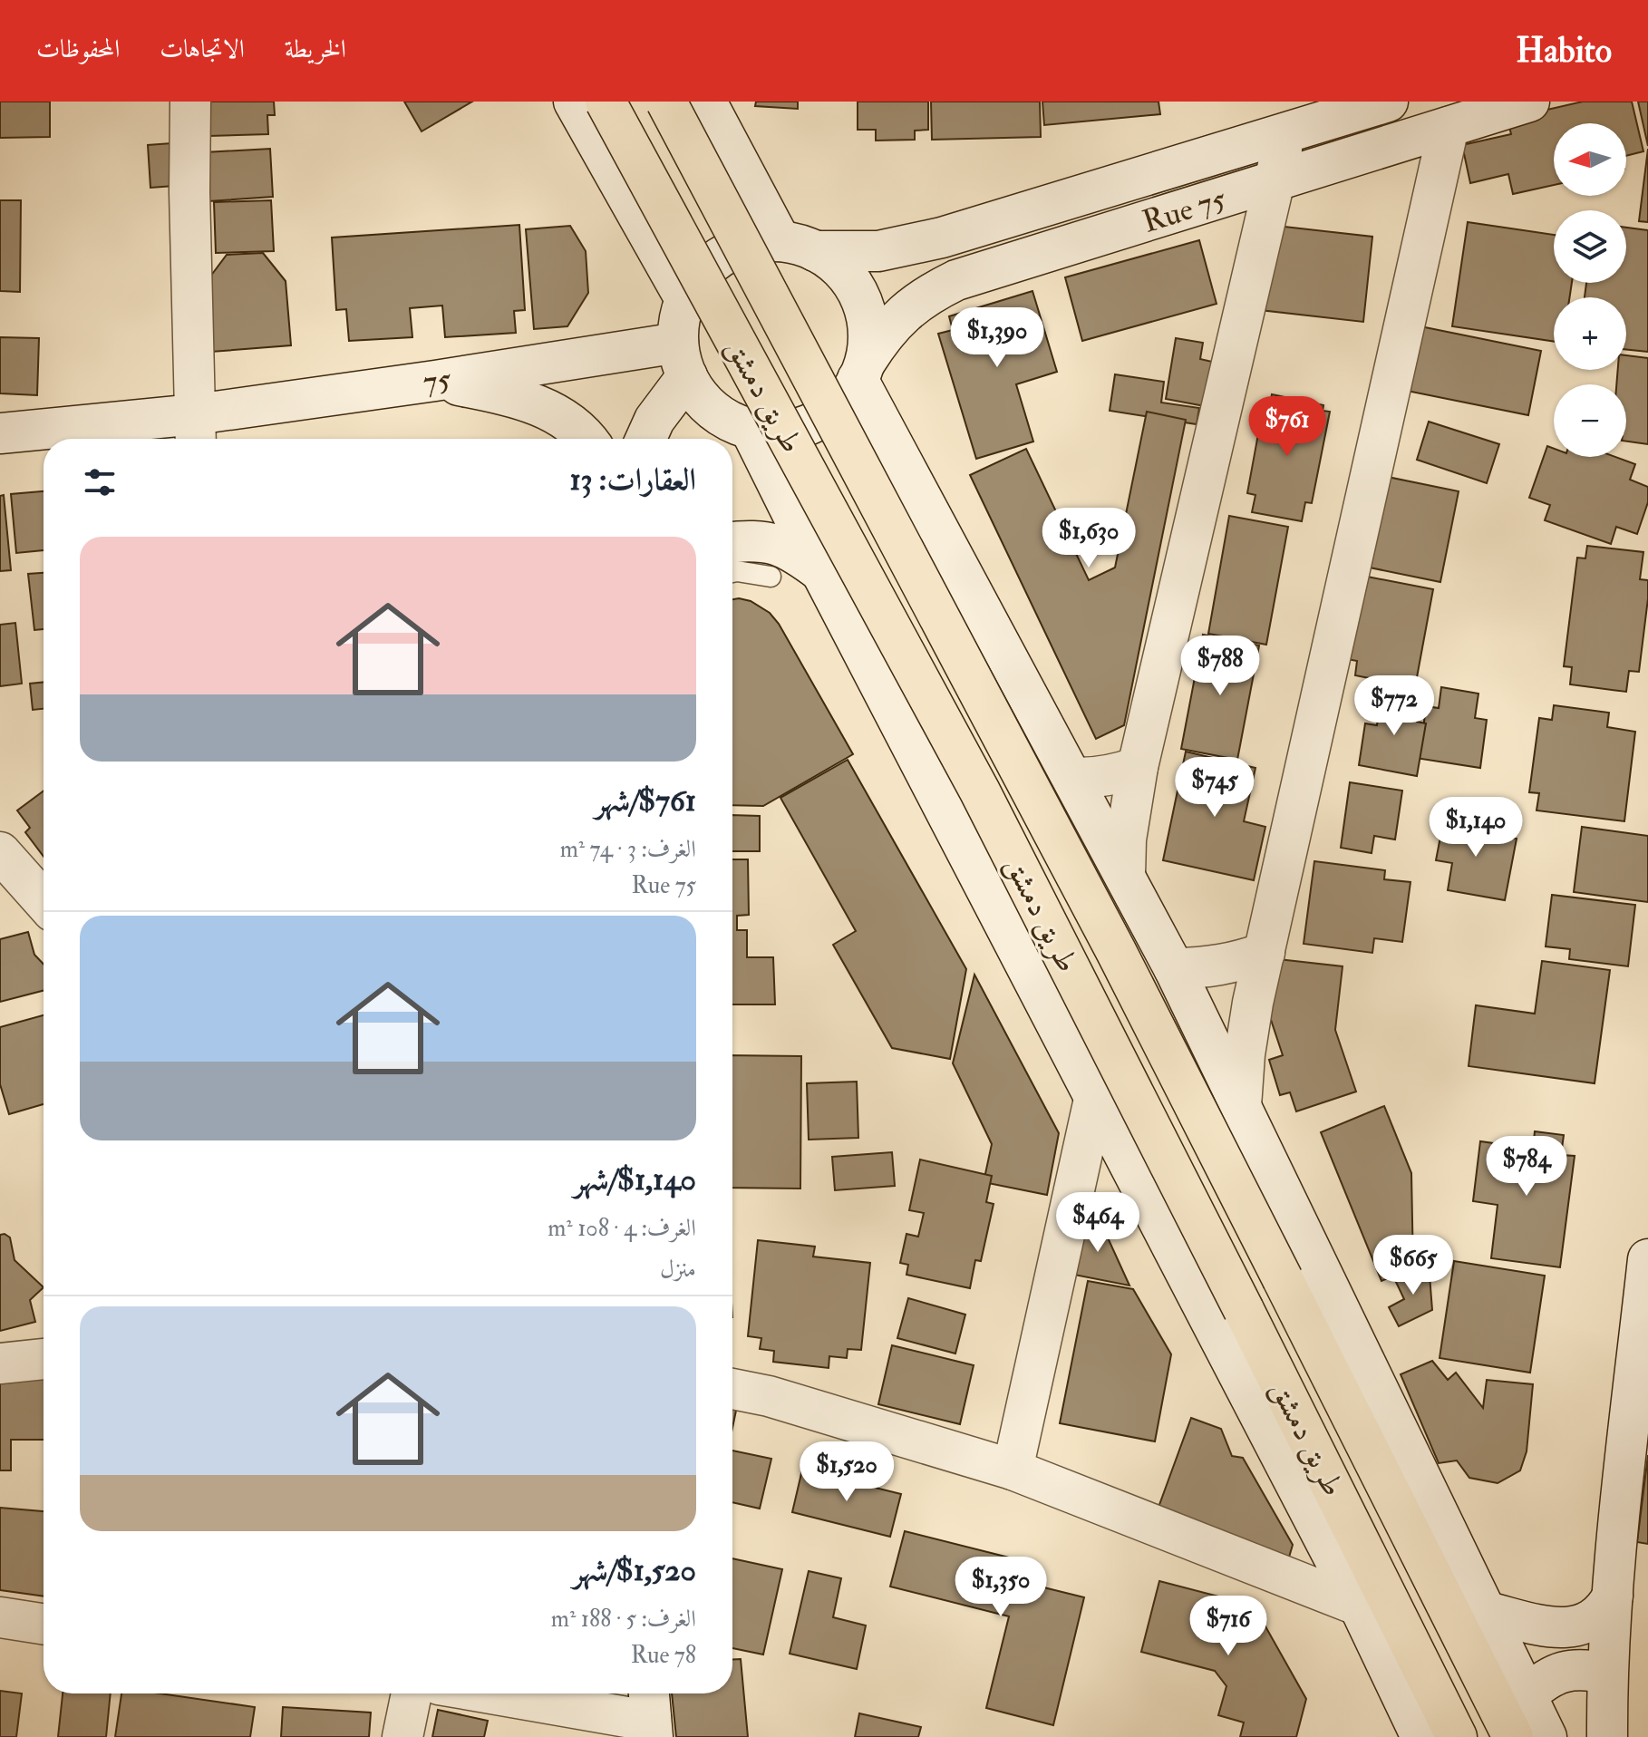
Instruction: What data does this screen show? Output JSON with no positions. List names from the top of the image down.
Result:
{
  "streets": {
    "highway": ["طريق دمشق"],
    "street": ["Rue 75", "75"]
  },
  "crossings": [
    ["Rue 75", "75"]
  ],
  "north": "left",
  "page": {
    "header": "Habito",
    "nav": ["الخريطة", "الاتجاهات", "المحفوظات"],
    "map_buttons": ["+", "−"],
    "price": [
      "$1,390",
      "$761",
      "$1,630",
      "$788",
      "$772",
      "$745",
      "$1,140",
      "$784",
      "$464",
      "$665",
      "$1,520",
      "$1,350",
      "$716"
    ],
    "heading": "العقارات: 13",
    "list": [
      {
        "name": "$761/شهر",
        "note": "الغرف: 3 · 74 m² · Rue 75"
      },
      {
        "name": "$1,140/شهر",
        "note": "الغرف: 4 · 108 m² · منزل"
      },
      {
        "name": "$1,520/شهر",
        "note": "الغرف: 5 · 188 m² · Rue 78"
      }
    ]
  }
}
